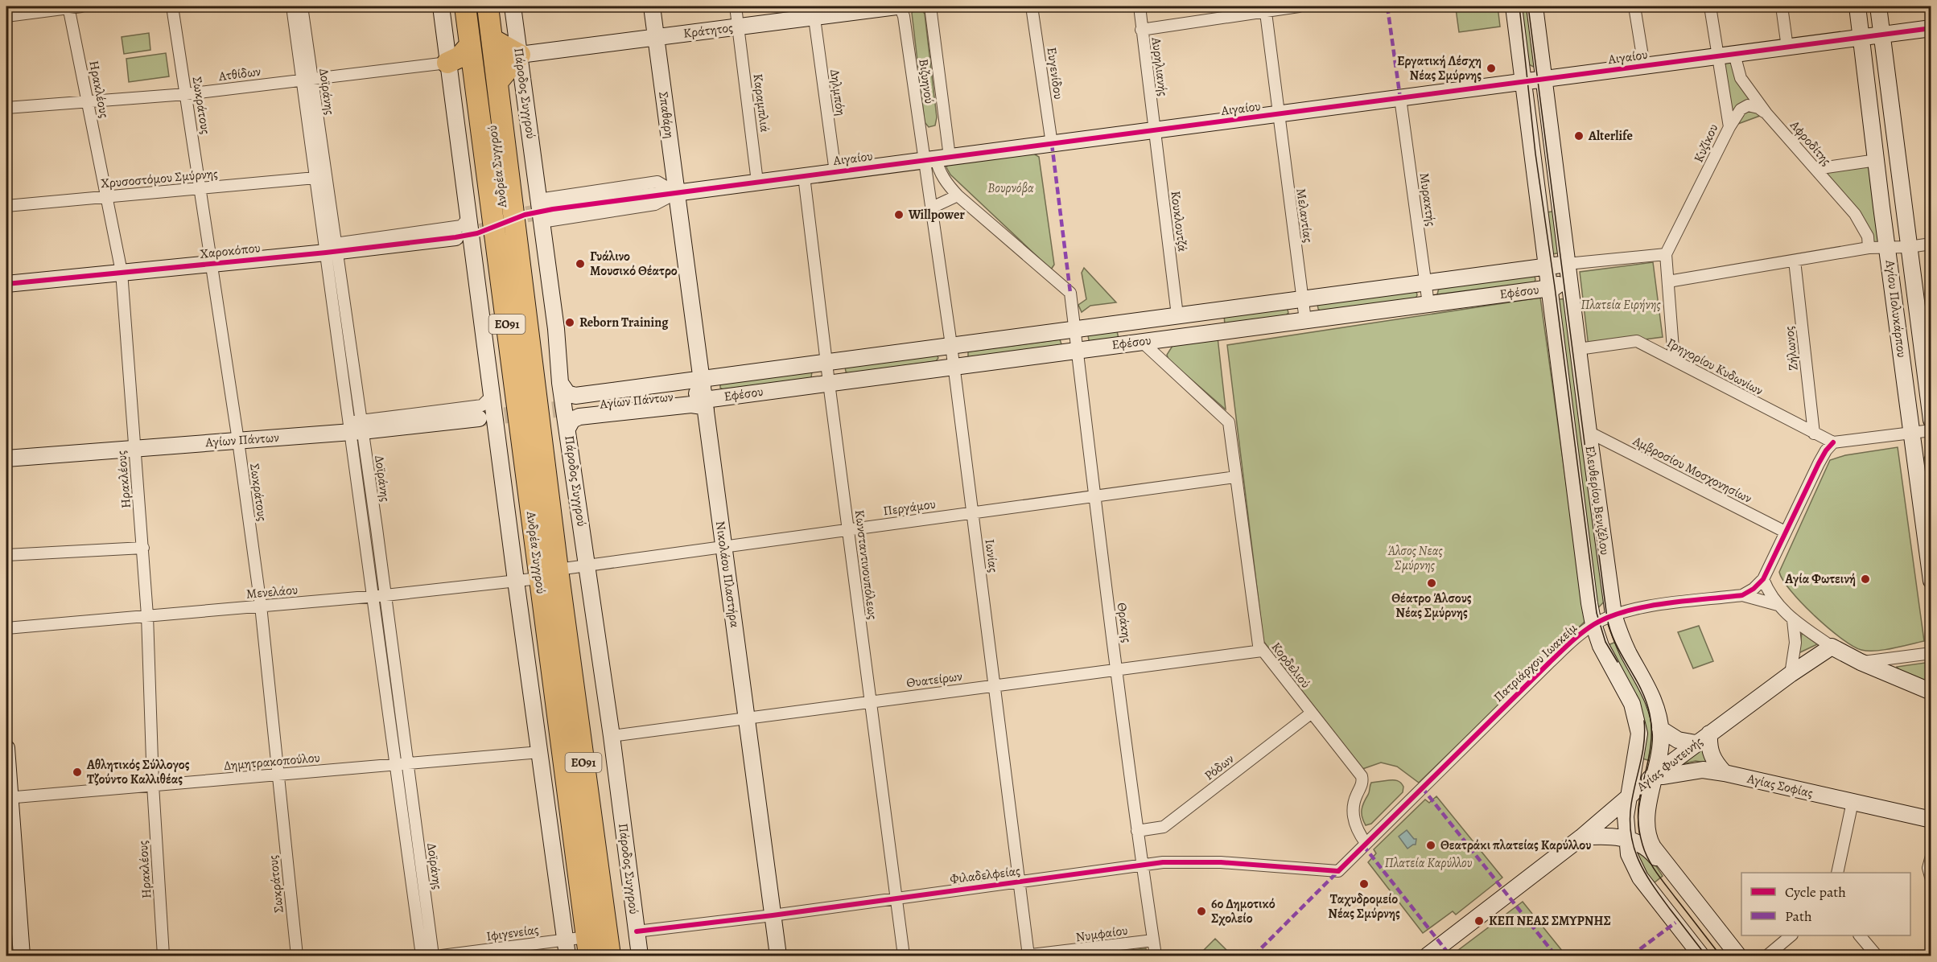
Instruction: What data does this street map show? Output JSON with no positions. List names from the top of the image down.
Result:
{
  "streets": {
    "highway": ["Ανδρέα Συγγρού", "ΕΟ91"],
    "street": [
      "Κράτητος",
      "Αιγαίου",
      "Αυρηλιανής",
      "Ευγενίδου",
      "Ατθίδων",
      "Βιζυηνού",
      "Ηρακλέους",
      "Δοϊράνης",
      "Δηλμπόη",
      "Πάροδος Συγγρού",
      "Καραμπλιά",
      "Σωκράτους",
      "Σπαθάρη",
      "Κυζίκου",
      "Αφροδίτης",
      "Χρυσοστόμου Σμύρνης",
      "Μυρακτής",
      "Μελαντίας",
      "Κουκλουτζά",
      "Χαροκόπου",
      "Εφέσου",
      "Αγίου Πολυκάρπου",
      "Ζήλωνος",
      "Γρηγορίου Κυδωνίων",
      "Αγίων Πάντων",
      "Αμβροσίου Μοσχονησίων",
      "Ελευθερίου Βενιζέλου",
      "Περγάμου",
      "Ιωνίας",
      "Κωνσταντινουπόλεως",
      "Νικολάου Πλαστήρα",
      "Μενελάου",
      "Θράκης",
      "Πατριάρχου Ιωακείμ",
      "Κορδελιού",
      "Θυατείρων",
      "Δημητρακοπούλου",
      "Αγίας Φωτεινής",
      "Ρόδων",
      "Αγίας Σοφίας",
      "Φιλαδελφείας",
      "Ιφιγενείας",
      "Νυμφαίου"
    ]
  },
  "crossings": [
    ["Κράτητος", "Βιζυηνού"],
    ["Κράτητος", "Δηλμπόη"],
    ["Κράτητος", "Πάροδος Συγγρού"],
    ["Κράτητος", "Καραμπλιά"],
    ["Κράτητος", "Σπαθάρη"],
    ["Αιγαίου", "Αυρηλιανής"],
    ["Αιγαίου", "Ευγενίδου"],
    ["Αιγαίου", "Βιζυηνού"],
    ["Αιγαίου", "Δηλμπόη"],
    ["Αιγαίου", "Πάροδος Συγγρού"],
    ["Αιγαίου", "Καραμπλιά"],
    ["Αιγαίου", "Σπαθάρη"],
    ["Αιγαίου", "Κυζίκου"],
    ["Αιγαίου", "Αφροδίτης"],
    ["Αιγαίου", "Μυρακτής"],
    ["Αιγαίου", "Μελαντίας"],
    ["Αιγαίου", "Κουκλουτζά"],
    ["Αιγαίου", "Αγίου Πολυκάρπου"],
    ["Αιγαίου", "Ελευθερίου Βενιζέλου"],
    ["Αιγαίου", "Ιωνίας"],
    ["Αιγαίου", "Κωνσταντινουπόλεως"],
    ["Αιγαίου", "Νικολάου Πλαστήρα"],
    ["Αυρηλιανής", "Κουκλουτζά"],
    ["Ατθίδων", "Ηρακλέους"],
    ["Ατθίδων", "Δοϊράνης"],
    ["Ατθίδων", "Σωκράτους"],
    ["Βιζυηνού", "Ιωνίας"],
    ["Ηρακλέους", "Χρυσοστόμου Σμύρνης"],
    ["Ηρακλέους", "Χαροκόπου"],
    ["Ηρακλέους", "Αγίων Πάντων"],
    ["Ηρακλέους", "Μενελάου"],
    ["Ηρακλέους", "Δημητρακοπούλου"],
    ["Δοϊράνης", "Χρυσοστόμου Σμύρνης"],
    ["Δοϊράνης", "Χαροκόπου"],
    ["Δοϊράνης", "Αγίων Πάντων"],
    ["Δοϊράνης", "Μενελάου"],
    ["Δοϊράνης", "Δημητρακοπούλου"],
    ["Πάροδος Συγγρού", "Εφέσου"],
    ["Πάροδος Συγγρού", "Περγάμου"],
    ["Πάροδος Συγγρού", "Θυατείρων"],
    ["Πάροδος Συγγρού", "Φιλαδελφείας"],
    ["Σωκράτους", "Χρυσοστόμου Σμύρνης"],
    ["Σωκράτους", "Χαροκόπου"],
    ["Σωκράτους", "Αγίων Πάντων"],
    ["Σωκράτους", "Μενελάου"],
    ["Σωκράτους", "Δημητρακοπούλου"],
    ["Σπαθάρη", "Νικολάου Πλαστήρα"],
    ["Κυζίκου", "Εφέσου"],
    ["Ανδρέα Συγγρού", "Περγάμου"],
    ["Ανδρέα Συγγρού", "Μενελάου"],
    ["Ανδρέα Συγγρού", "Ιφιγενείας"],
    ["Μυρακτής", "Εφέσου"],
    ["Μελαντίας", "Εφέσου"],
    ["Κουκλουτζά", "Εφέσου"],
    ["Εφέσου", "Αγίων Πάντων"],
    ["Εφέσου", "Ελευθερίου Βενιζέλου"],
    ["Εφέσου", "Ιωνίας"],
    ["Εφέσου", "Κωνσταντινουπόλεως"],
    ["Εφέσου", "Νικολάου Πλαστήρα"],
    ["Εφέσου", "Θράκης"],
    ["Εφέσου", "Κορδελιού"],
    ["Ζήλωνος", "Γρηγορίου Κυδωνίων"],
    ["Γρηγορίου Κυδωνίων", "Ελευθερίου Βενιζέλου"],
    ["Γρηγορίου Κυδωνίων", "Πατριάρχου Ιωακείμ"],
    ["Αγίων Πάντων", "Νικολάου Πλαστήρα"],
    ["Αμβροσίου Μοσχονησίων", "Ελευθερίου Βενιζέλου"],
    ["Αμβροσίου Μοσχονησίων", "Πατριάρχου Ιωακείμ"],
    ["Ελευθερίου Βενιζέλου", "Πατριάρχου Ιωακείμ"],
    ["Ελευθερίου Βενιζέλου", "Αγίας Φωτεινής"],
    ["Ελευθερίου Βενιζέλου", "Αγίας Σοφίας"],
    ["Περγάμου", "Ιωνίας"],
    ["Περγάμου", "Κωνσταντινουπόλεως"],
    ["Περγάμου", "Νικολάου Πλαστήρα"],
    ["Περγάμου", "Θράκης"],
    ["Περγάμου", "Κορδελιού"],
    ["Ιωνίας", "Θυατείρων"],
    ["Ιωνίας", "Φιλαδελφείας"],
    ["Ιωνίας", "Νυμφαίου"],
    ["Κωνσταντινουπόλεως", "Θυατείρων"],
    ["Κωνσταντινουπόλεως", "Φιλαδελφείας"],
    ["Νικολάου Πλαστήρα", "Θυατείρων"],
    ["Νικολάου Πλαστήρα", "Φιλαδελφείας"],
    ["Θράκης", "Θυατείρων"],
    ["Θράκης", "Ρόδων"],
    ["Θράκης", "Φιλαδελφείας"],
    ["Θράκης", "Νυμφαίου"],
    ["Πατριάρχου Ιωακείμ", "Κορδελιού"],
    ["Πατριάρχου Ιωακείμ", "Φιλαδελφείας"],
    ["Κορδελιού", "Θυατείρων"],
    ["Κορδελιού", "Ρόδων"],
    ["Αγίας Φωτεινής", "Αγίας Σοφίας"]
  ],
  "parks": [
    "Βουρνόβα",
    "Πλατεία Ειρήνης",
    "Άλσος Νεας Σμύρνης",
    "Πλατεία Καρύλλου"
  ],
  "places": [
    "Εργατική Λέσχη Νέας Σμύρνης",
    "Alterlife",
    "Willpower",
    "Γυάλινο Μουσικό Θέατρο",
    "Reborn Training",
    "Αγία Φωτεινή",
    "Θέατρο Άλσους Νέας Σμύρνης",
    "Αθλητικός Σύλλογος Τζούντο Καλλιθέας",
    "Θεατράκι πλατείας Καρύλλου",
    "Ταχυδρομείο Νέας Σμύρνης",
    "6ο Δημοτικό Σχολείο",
    "ΚΕΠ ΝΕΑΣ ΣΜΥΡΝΗΣ"
  ],
  "legend": ["Cycle path", "Path"]
}
